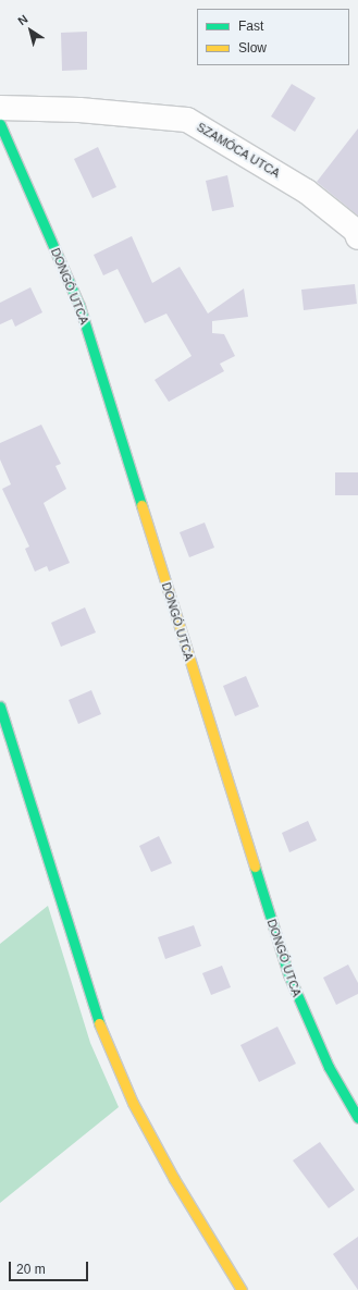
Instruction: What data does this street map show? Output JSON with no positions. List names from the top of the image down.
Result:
{
  "streets": {
    "street": ["SZAMÓCA UTCA", "DONGÓ UTCA"]
  },
  "legend": ["Fast", "Slow"],
  "scale_bar": "20 m",
  "north": "top left"
}
